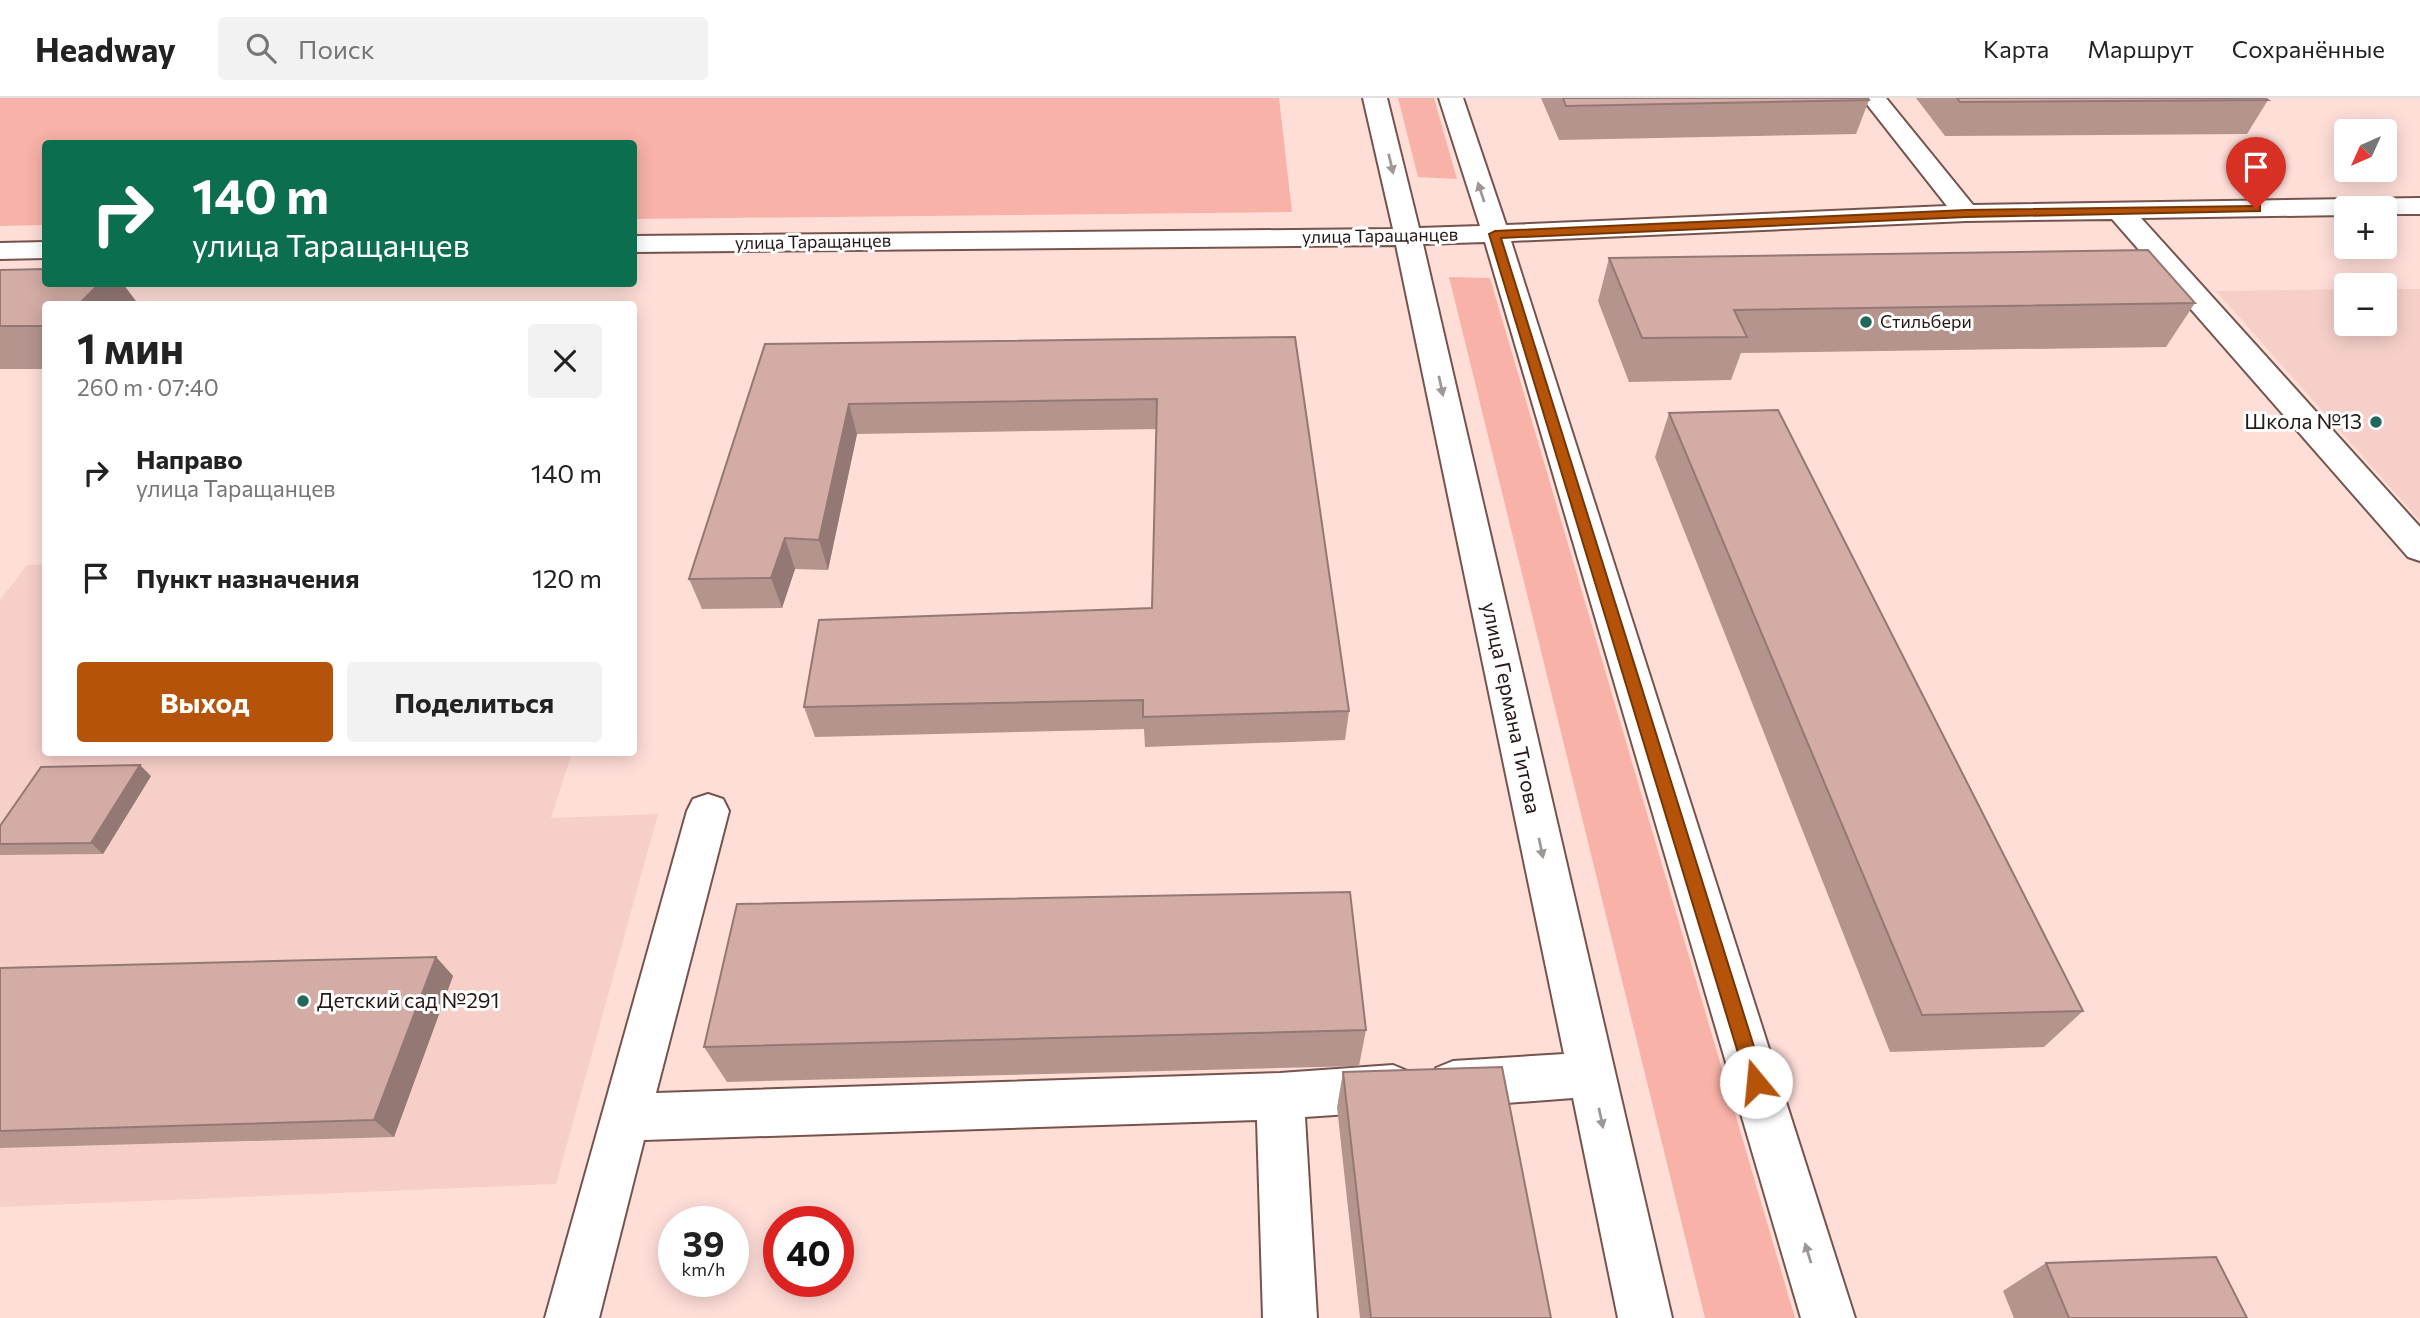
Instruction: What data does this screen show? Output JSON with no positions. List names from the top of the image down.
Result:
{
  "streets": {
    "street": ["улица Таращанцев", "улица Германа Титова"]
  },
  "crossings": [
    ["улица Таращанцев", "улица Германа Титова"]
  ],
  "places": ["Стильбери", "Школа №13", "Детский сад №291"],
  "north": "bottom left",
  "page": {
    "header": "Headway",
    "search": "Поиск",
    "nav": ["Карта", "Маршрут", "Сохранённые"],
    "map_buttons": ["+", "−"],
    "turn": ["140 m", "улица Таращанцев"],
    "heading": ["1 мин", "260 m · 07:40"],
    "list": [
      {
        "name": "Направо",
        "note": "улица Таращанцев",
        "value": "140 m"
      },
      {
        "name": "Пункт назначения",
        "value": "120 m"
      }
    ],
    "buttons": ["Выход", "Поделиться"],
    "speed": "39 km/h",
    "limit": "40"
  }
}
